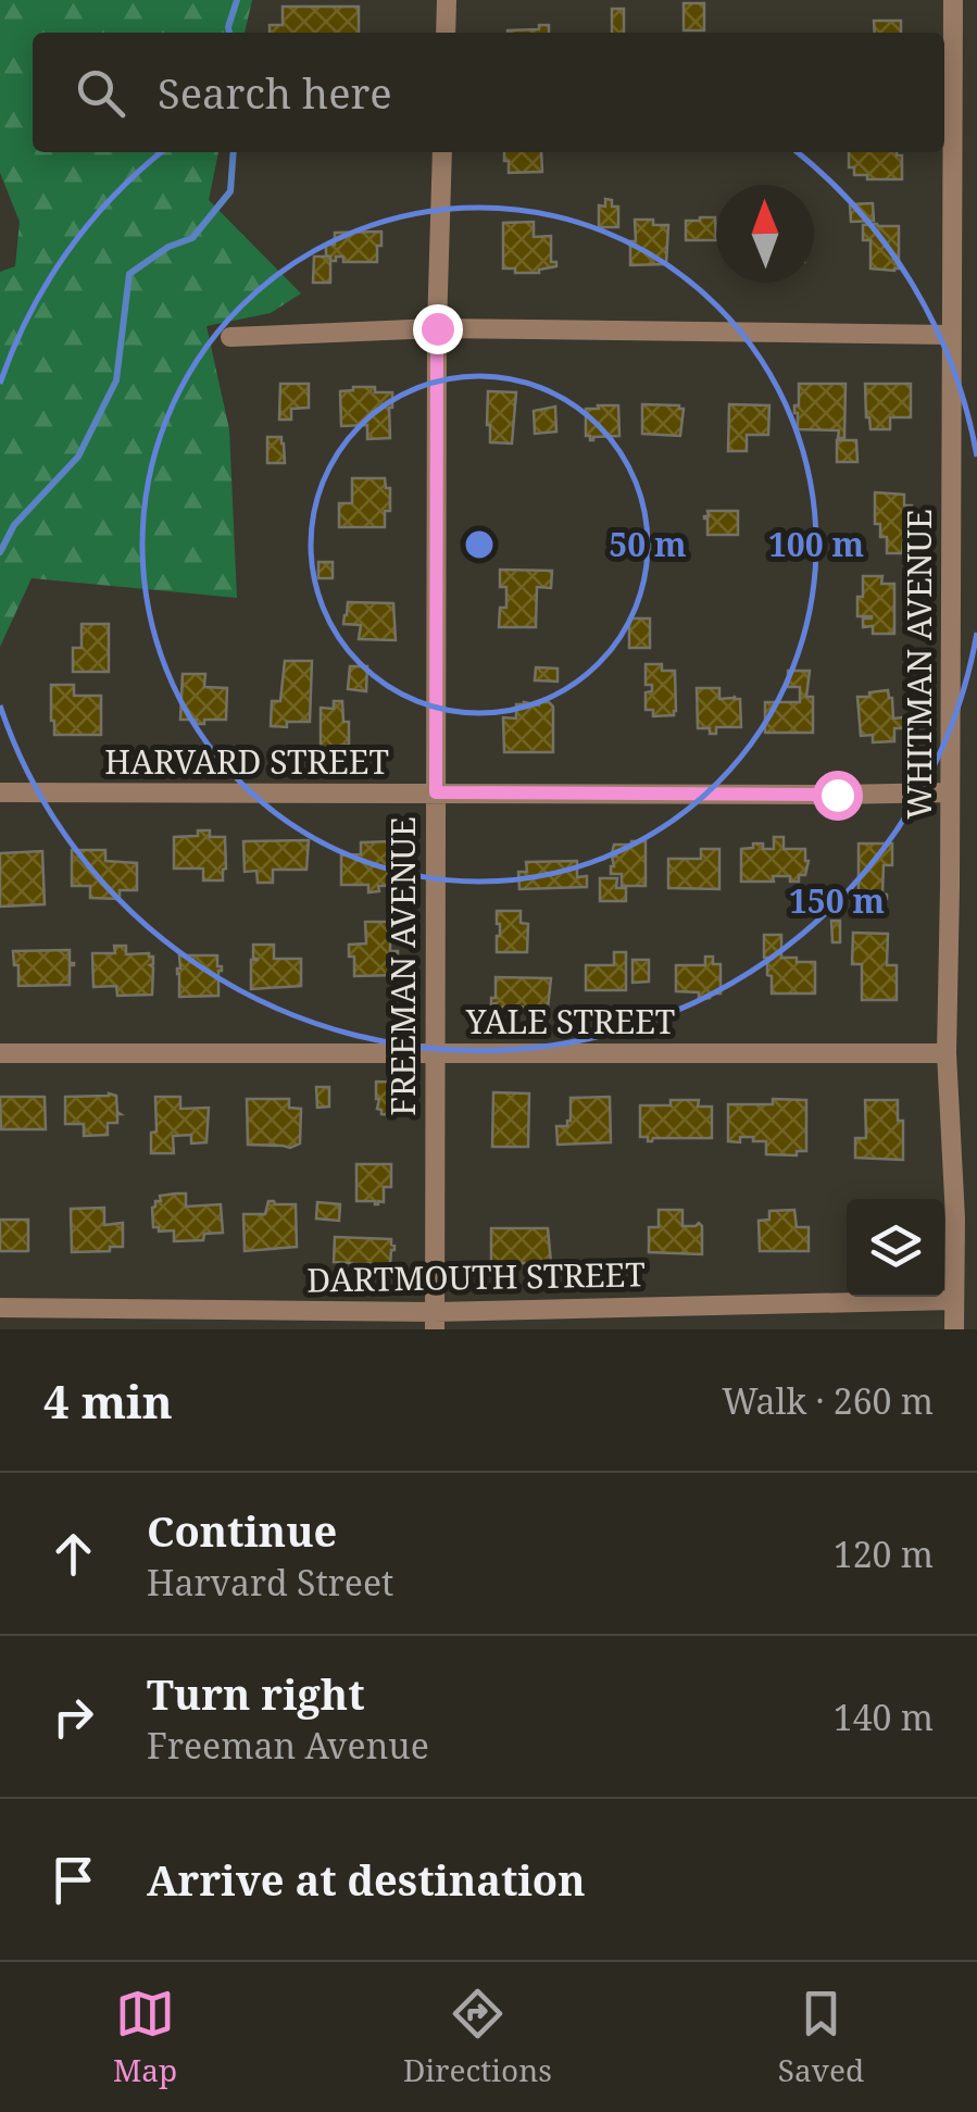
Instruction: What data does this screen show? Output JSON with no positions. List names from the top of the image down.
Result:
{
  "streets": {
    "street": [
      "WHITMAN AVENUE",
      "HARVARD STREET",
      "FREEMAN AVENUE",
      "YALE STREET",
      "DARTMOUTH STREET"
    ]
  },
  "crossings": [
    ["WHITMAN AVENUE", "HARVARD STREET"],
    ["WHITMAN AVENUE", "YALE STREET"],
    ["WHITMAN AVENUE", "DARTMOUTH STREET"],
    ["HARVARD STREET", "FREEMAN AVENUE"],
    ["FREEMAN AVENUE", "YALE STREET"],
    ["FREEMAN AVENUE", "DARTMOUTH STREET"]
  ],
  "north": "top",
  "page": {
    "search": "Search here",
    "heading": ["4 min", "Walk · 260 m"],
    "list": [
      ["Continue", "Harvard Street", "120 m"],
      ["Turn right", "Freeman Avenue", "140 m"],
      "Arrive at destination"
    ],
    "nav": ["Map", "Directions", "Saved"]
  },
  "rings": ["50 m", "100 m", "150 m"]
}
